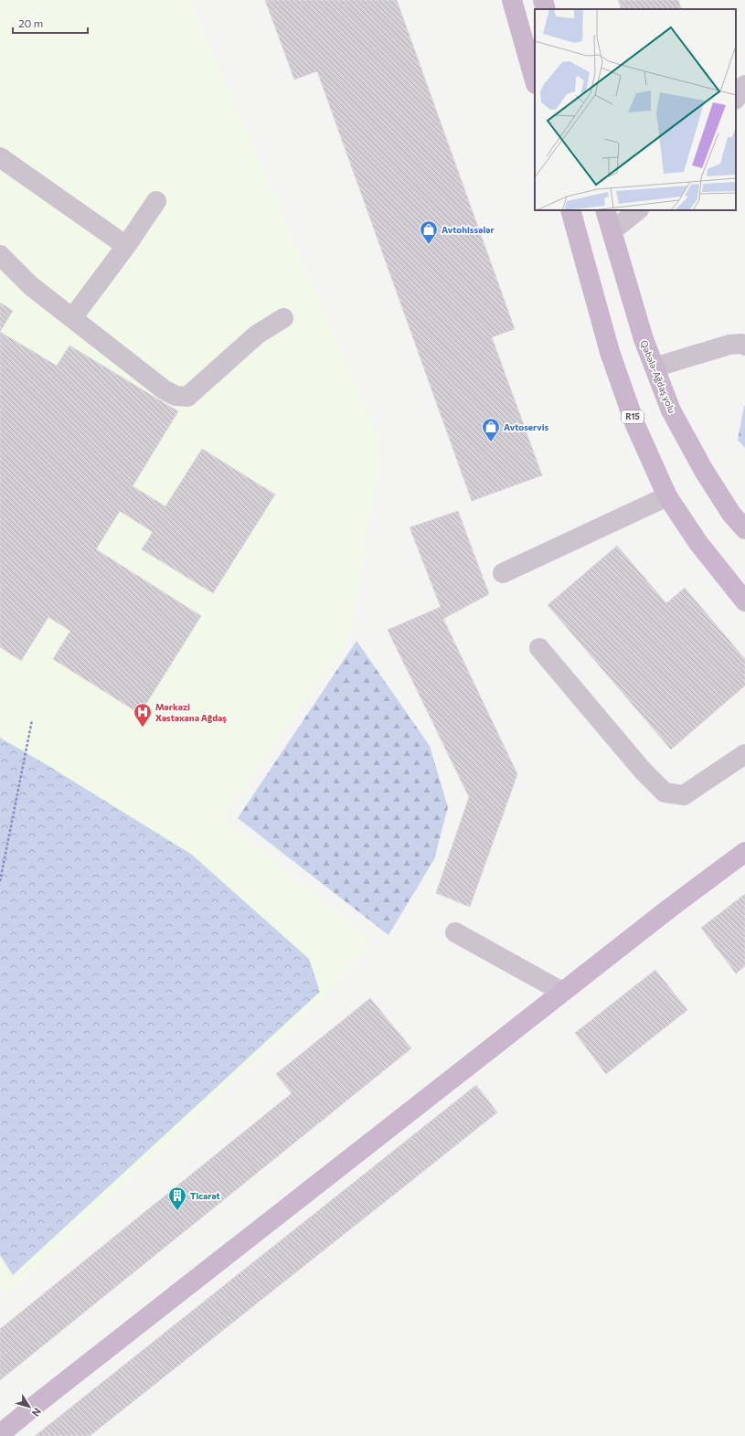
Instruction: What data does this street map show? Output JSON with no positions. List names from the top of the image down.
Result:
{
  "streets": {
    "main road": ["Qəbələ-Ağdaş yolu", "R15"]
  },
  "places": {
    "shop": ["Avtohissələr", "Avtoservis"],
    "hospital": ["Mərkəzi Xəstəxana Ağdaş"],
    "building": ["Ticarət"]
  },
  "scale_bar": "20 m",
  "north": "bottom right"
}
